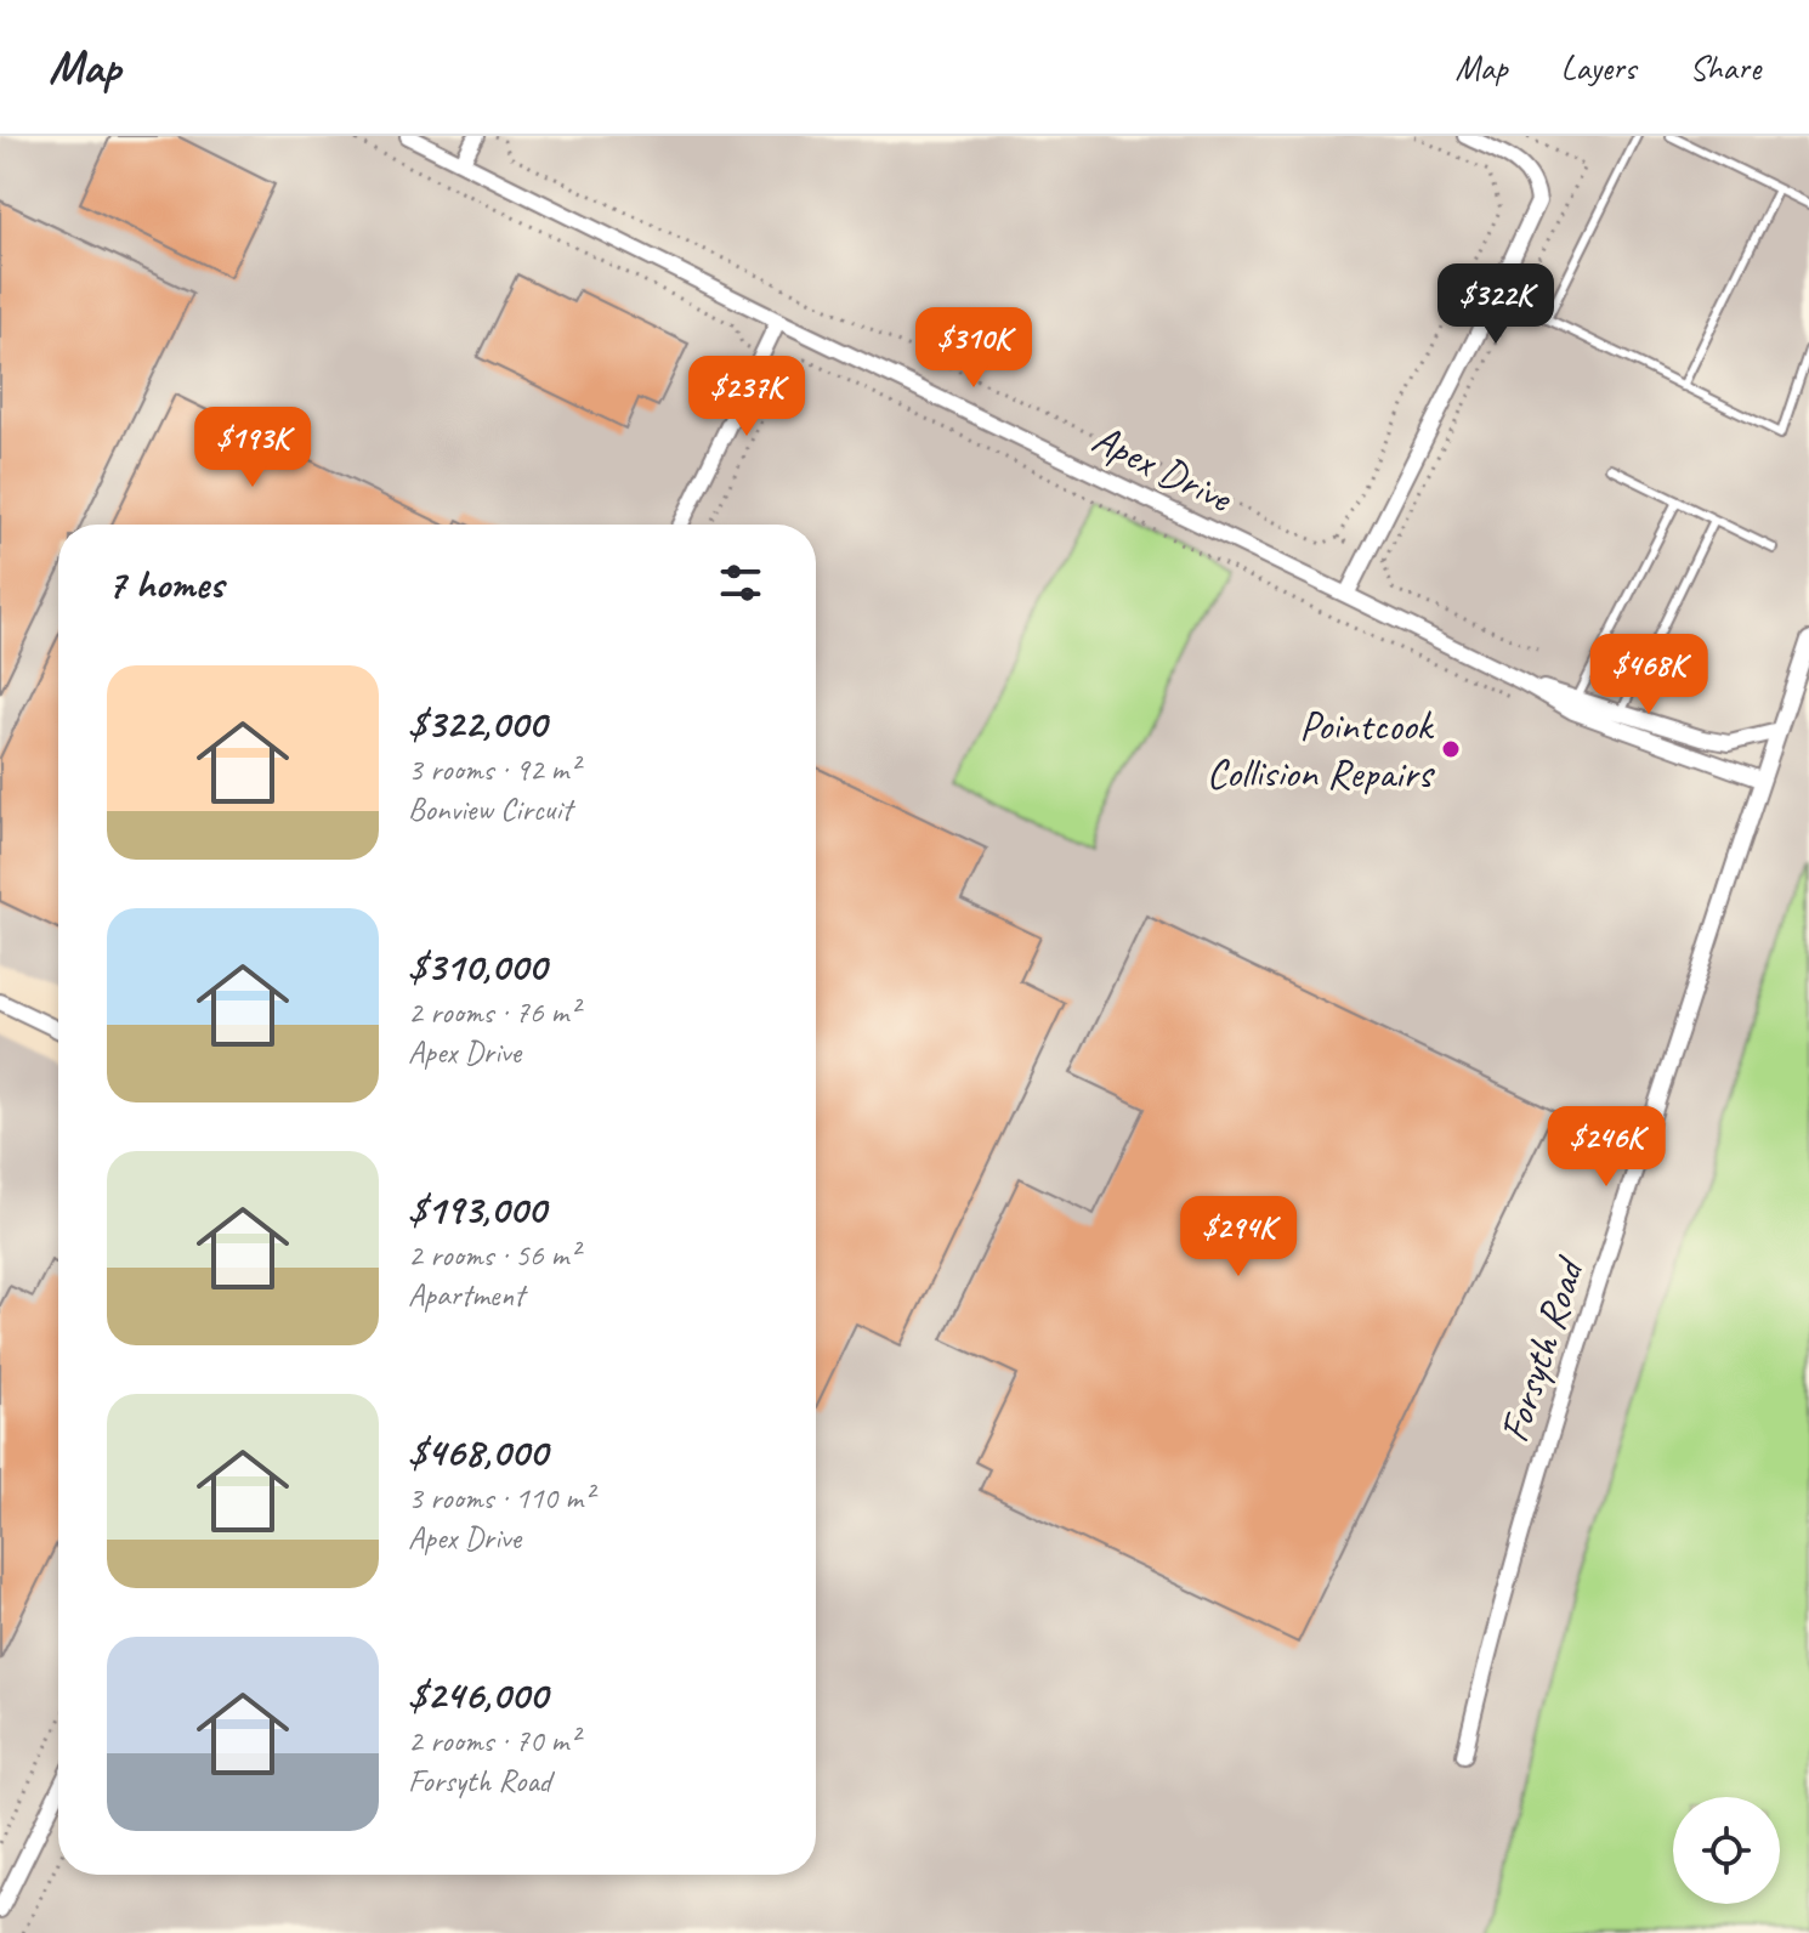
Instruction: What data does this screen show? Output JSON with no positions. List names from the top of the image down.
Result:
{
  "streets": {
    "street": ["Apex Drive", "Forsyth Road"]
  },
  "crossings": [
    ["Apex Drive", "Forsyth Road"]
  ],
  "places": ["Pointcook Collision Repairs"],
  "page": {
    "header": "Map",
    "nav": ["Map", "Layers", "Share"],
    "price": [
      "$322K",
      "$310K",
      "$237K",
      "$193K",
      "$468K",
      "$246K",
      "$294K"
    ],
    "heading": "7 homes",
    "list": [
      {
        "name": "$322,000",
        "note": "3 rooms · 92 m² · Bonview Circuit"
      },
      {
        "name": "$310,000",
        "note": "2 rooms · 76 m² · Apex Drive"
      },
      {
        "name": "$193,000",
        "note": "2 rooms · 56 m² · Apartment"
      },
      {
        "name": "$468,000",
        "note": "3 rooms · 110 m² · Apex Drive"
      },
      {
        "name": "$246,000",
        "note": "2 rooms · 70 m² · Forsyth Road"
      }
    ]
  }
}
